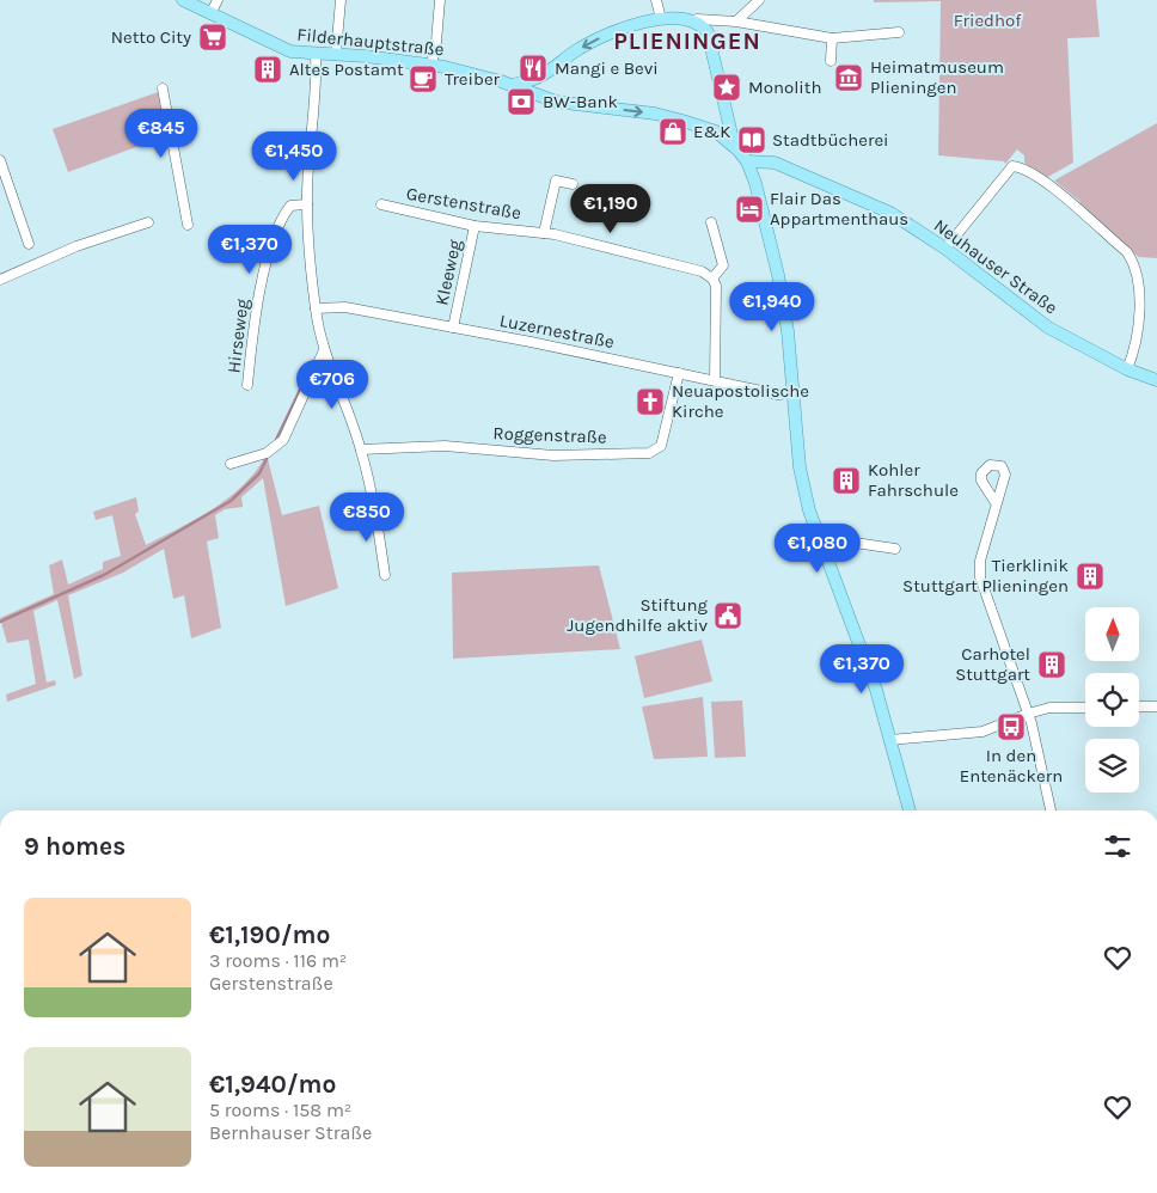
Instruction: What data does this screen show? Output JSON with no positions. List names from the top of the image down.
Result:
{
  "streets": {
    "main road": ["Filderhauptstraße", "Neuhauser Straße"],
    "street": [
      "Gerstenstraße",
      "Kleeweg",
      "Luzernestraße",
      "Hirseweg",
      "Roggenstraße"
    ]
  },
  "crossings": [
    ["Gerstenstraße", "Kleeweg"],
    ["Kleeweg", "Luzernestraße"],
    ["Luzernestraße", "Roggenstraße"]
  ],
  "districts": ["PLIENINGEN"],
  "parks": ["Friedhof"],
  "places": {
    "supermarket": ["Netto City"],
    "restaurant": ["Mangi e Bevi"],
    "building": [
      "Altes Postamt",
      "Kohler Fahrschule",
      "Tierklinik Stuttgart Plieningen",
      "Carhotel Stuttgart"
    ],
    "museum": ["Heimatmuseum Plieningen"],
    "cafe": ["Treiber"],
    "place": ["Monolith"],
    "bank": ["BW-Bank"],
    "shop": ["E&K"],
    "library": ["Stadtbücherei"],
    "hotel": ["Flair Das Appartmenthaus"],
    "church": ["Neuapostolische Kirche"],
    "public building": ["Stiftung Jugendhilfe aktiv"],
    "bus stop": ["In den Entenäckern"]
  },
  "north": "top",
  "page": {
    "price": [
      "€845",
      "€1,450",
      "€1,190",
      "€1,370",
      "€1,940",
      "€706",
      "€850",
      "€1,080",
      "€1,370"
    ],
    "heading": "9 homes",
    "list": [
      {
        "name": "€1,190/mo",
        "note": "3 rooms · 116 m² · Gerstenstraße"
      },
      {
        "name": "€1,940/mo",
        "note": "5 rooms · 158 m² · Bernhauser Straße"
      }
    ]
  }
}
